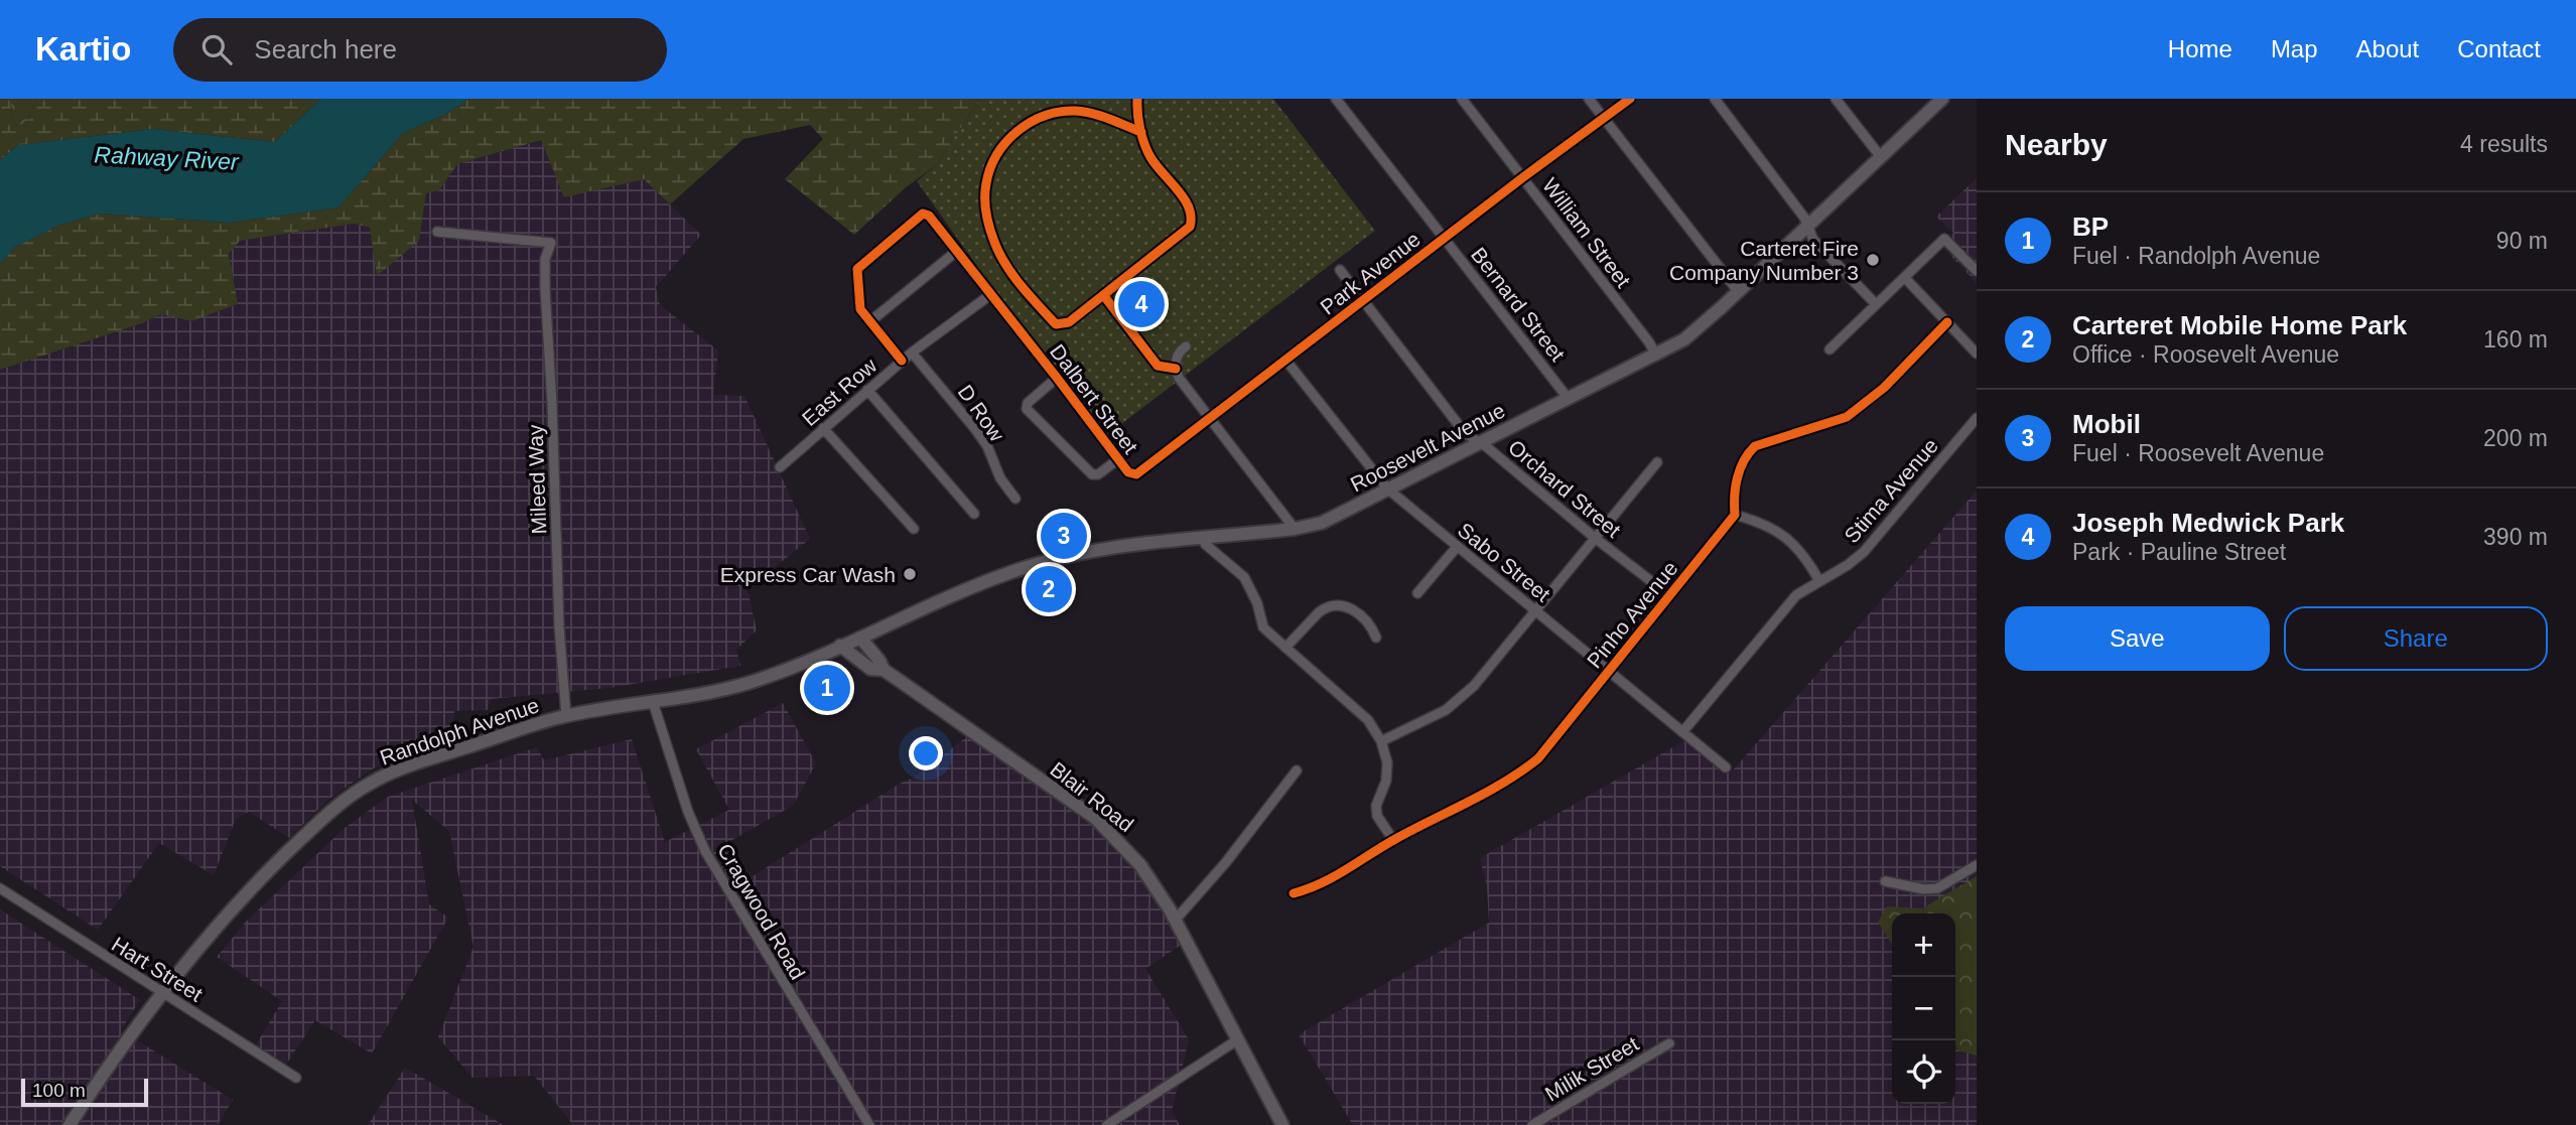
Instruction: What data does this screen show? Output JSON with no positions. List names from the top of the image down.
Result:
{
  "streets": {
    "main road": ["Roosevelt Avenue", "Randolph Avenue", "Blair Road"],
    "street": [
      "William Street",
      "Park Avenue",
      "Bernard Street",
      "East Row",
      "Dalbert Street",
      "D Row",
      "Mileed Way",
      "Orchard Street",
      "Stima Avenue",
      "Sabo Street",
      "Pinho Avenue",
      "Cragwood Road",
      "Hart Street",
      "Milik Street"
    ]
  },
  "crossings": [
    ["William Street", "Park Avenue"],
    ["William Street", "Roosevelt Avenue"],
    ["Park Avenue", "Bernard Street"],
    ["Park Avenue", "Dalbert Street"],
    ["Park Avenue", "Orchard Street"],
    ["Park Avenue", "Sabo Street"],
    ["Bernard Street", "Roosevelt Avenue"],
    ["East Row", "Dalbert Street"],
    ["East Row", "D Row"],
    ["Roosevelt Avenue", "Orchard Street"],
    ["Roosevelt Avenue", "Sabo Street"],
    ["Roosevelt Avenue", "Randolph Avenue"],
    ["Roosevelt Avenue", "Blair Road"],
    ["Mileed Way", "Randolph Avenue"],
    ["Orchard Street", "Pinho Avenue"],
    ["Stima Avenue", "Sabo Street"],
    ["Sabo Street", "Pinho Avenue"],
    ["Randolph Avenue", "Blair Road"],
    ["Randolph Avenue", "Cragwood Road"],
    ["Randolph Avenue", "Hart Street"]
  ],
  "water": ["Rahway River"],
  "places": ["Carteret Fire Company Number 3", "Express Car Wash"],
  "scale_bar": "100 m",
  "page": {
    "header": "Kartio",
    "search": "Search here",
    "nav": [
      "Home",
      "Map",
      "About",
      "Contact"
    ],
    "heading": ["Nearby", "4 results"],
    "list": [
      {
        "mark": "1",
        "name": "BP",
        "note": "Fuel · Randolph Avenue",
        "value": "90 m"
      },
      {
        "mark": "2",
        "name": "Carteret Mobile Home Park",
        "note": "Office · Roosevelt Avenue",
        "value": "160 m"
      },
      {
        "mark": "3",
        "name": "Mobil",
        "note": "Fuel · Roosevelt Avenue",
        "value": "200 m"
      },
      {
        "mark": "4",
        "name": "Joseph Medwick Park",
        "note": "Park · Pauline Street",
        "value": "390 m"
      }
    ],
    "pins": [
      "4",
      "3",
      "2",
      "1"
    ],
    "buttons": ["Save", "Share"],
    "map_buttons": ["+", "−"],
    "scale": "100 m"
  }
}
